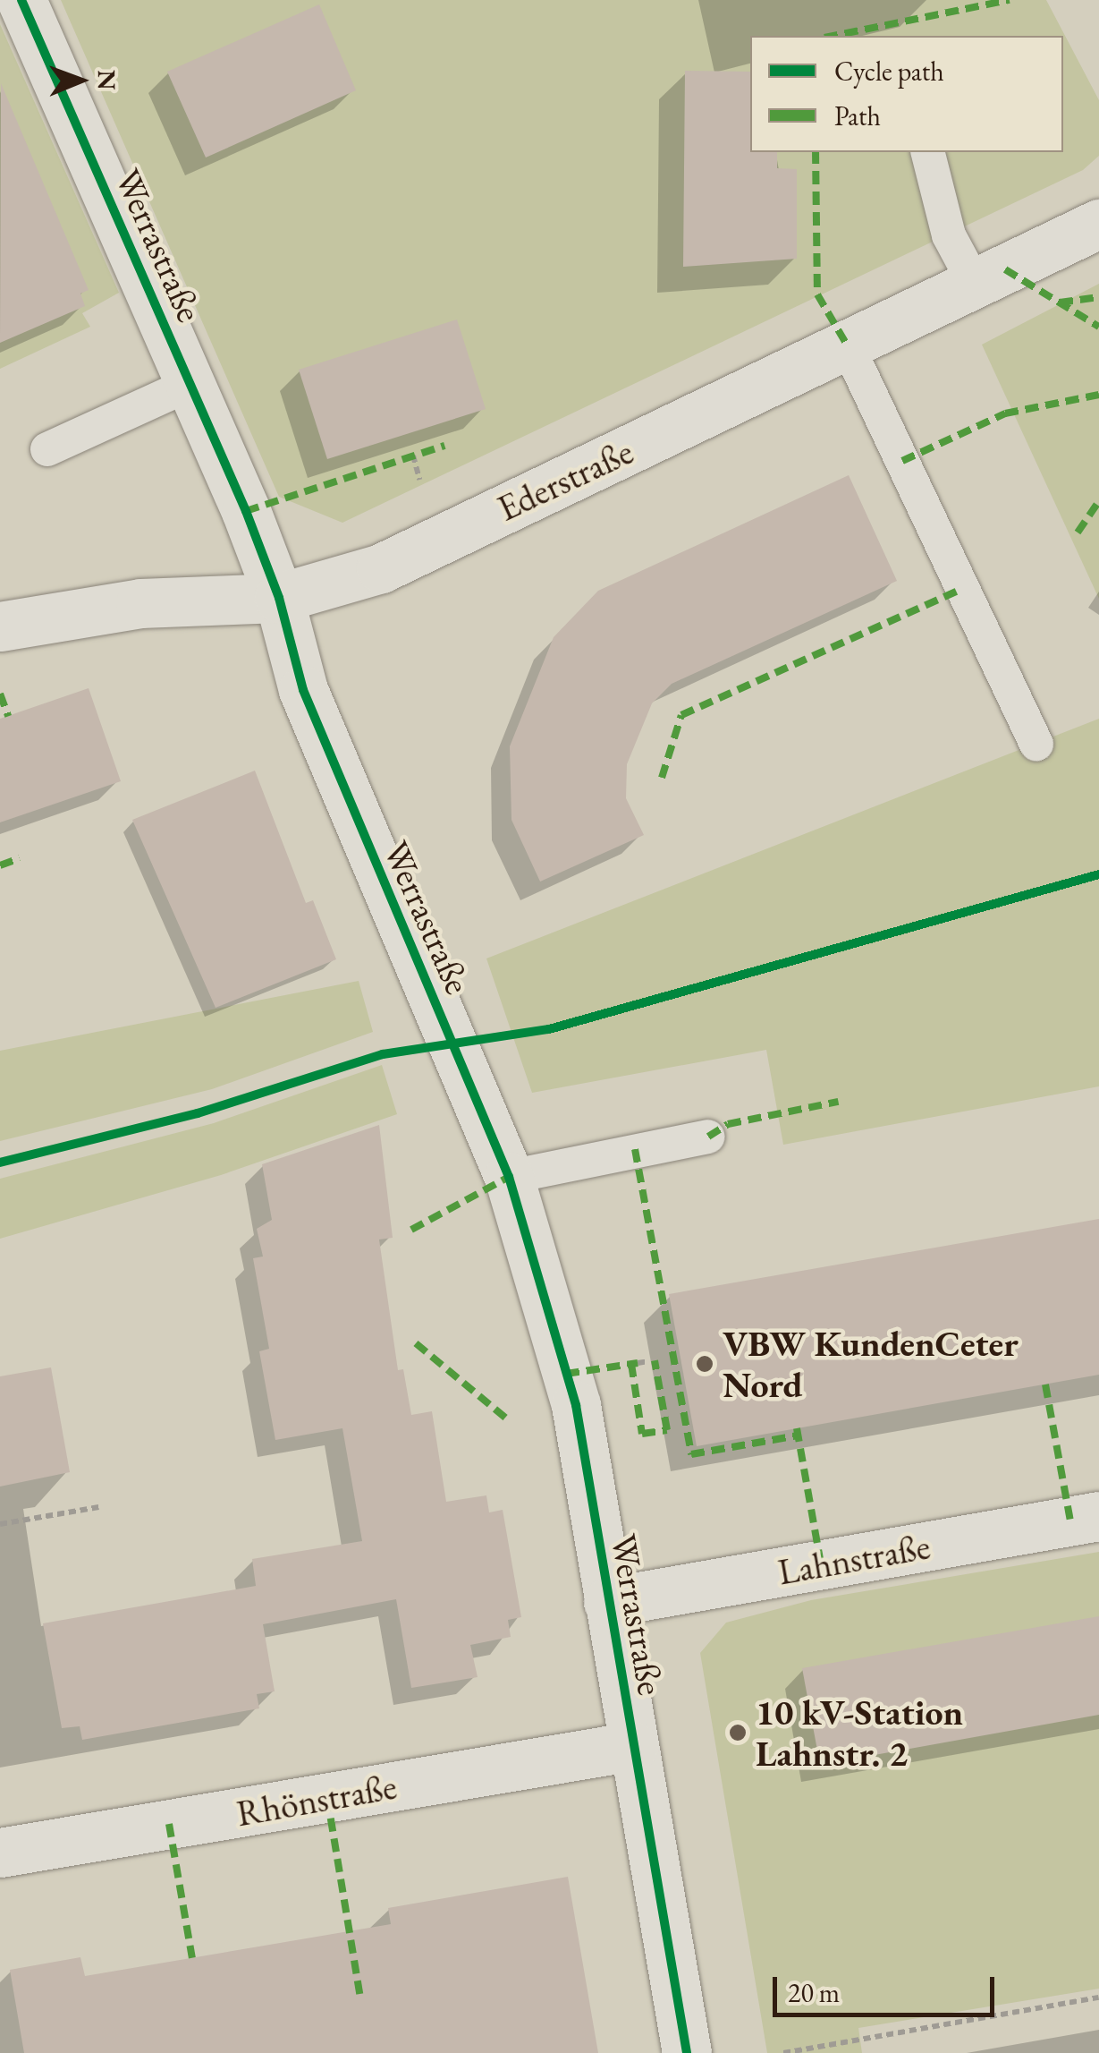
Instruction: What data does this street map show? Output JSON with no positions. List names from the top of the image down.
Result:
{
  "streets": {
    "street": [
      "Werrastraße",
      "Ederstraße",
      "Lahnstraße",
      "Rhönstraße"
    ]
  },
  "crossings": [
    ["Werrastraße", "Ederstraße"],
    ["Werrastraße", "Lahnstraße"],
    ["Werrastraße", "Rhönstraße"]
  ],
  "places": ["VBW KundenCeter Nord", "10 kV-Station Lahnstr. 2"],
  "legend": ["Cycle path", "Path"],
  "scale_bar": "20 m",
  "north": "right"
}
